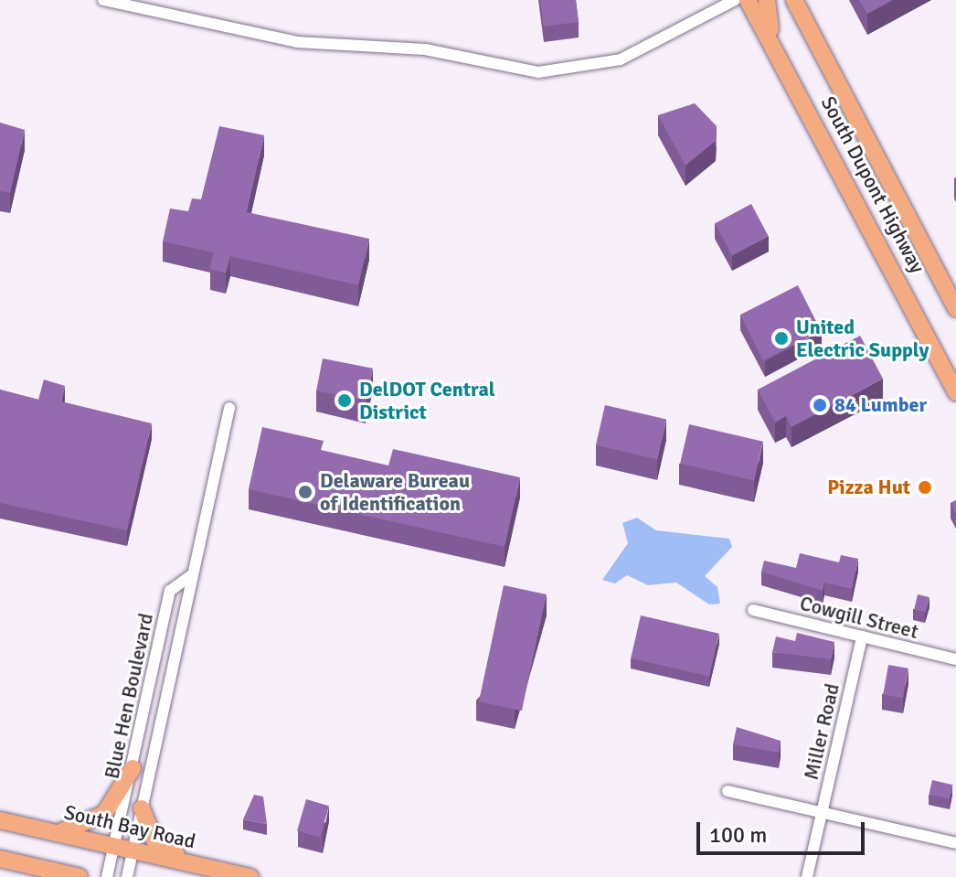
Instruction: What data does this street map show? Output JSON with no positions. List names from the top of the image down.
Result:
{
  "streets": {
    "highway": ["South Dupont Highway", "South Bay Road"],
    "street": ["Cowgill Street", "Blue Hen Boulevard", "Miller Road"]
  },
  "crossings": [
    ["Cowgill Street", "Miller Road"],
    ["Blue Hen Boulevard", "South Bay Road"]
  ],
  "places": [
    "United Electric Supply",
    "DelDOT Central District",
    "84 Lumber",
    "Pizza Hut",
    "Delaware Bureau of Identification"
  ],
  "scale_bar": "100 m"
}
